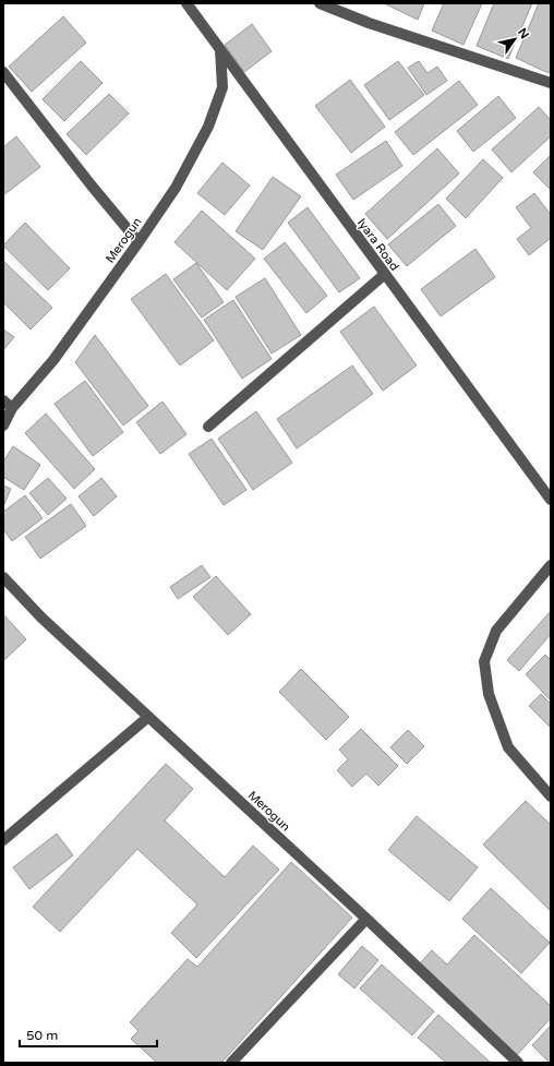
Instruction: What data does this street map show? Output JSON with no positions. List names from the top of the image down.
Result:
{
  "streets": {
    "street": ["Merogun", "Iyara Road"]
  },
  "crossings": [
    ["Merogun", "Iyara Road"]
  ],
  "scale_bar": "50 m",
  "north": "top right"
}
